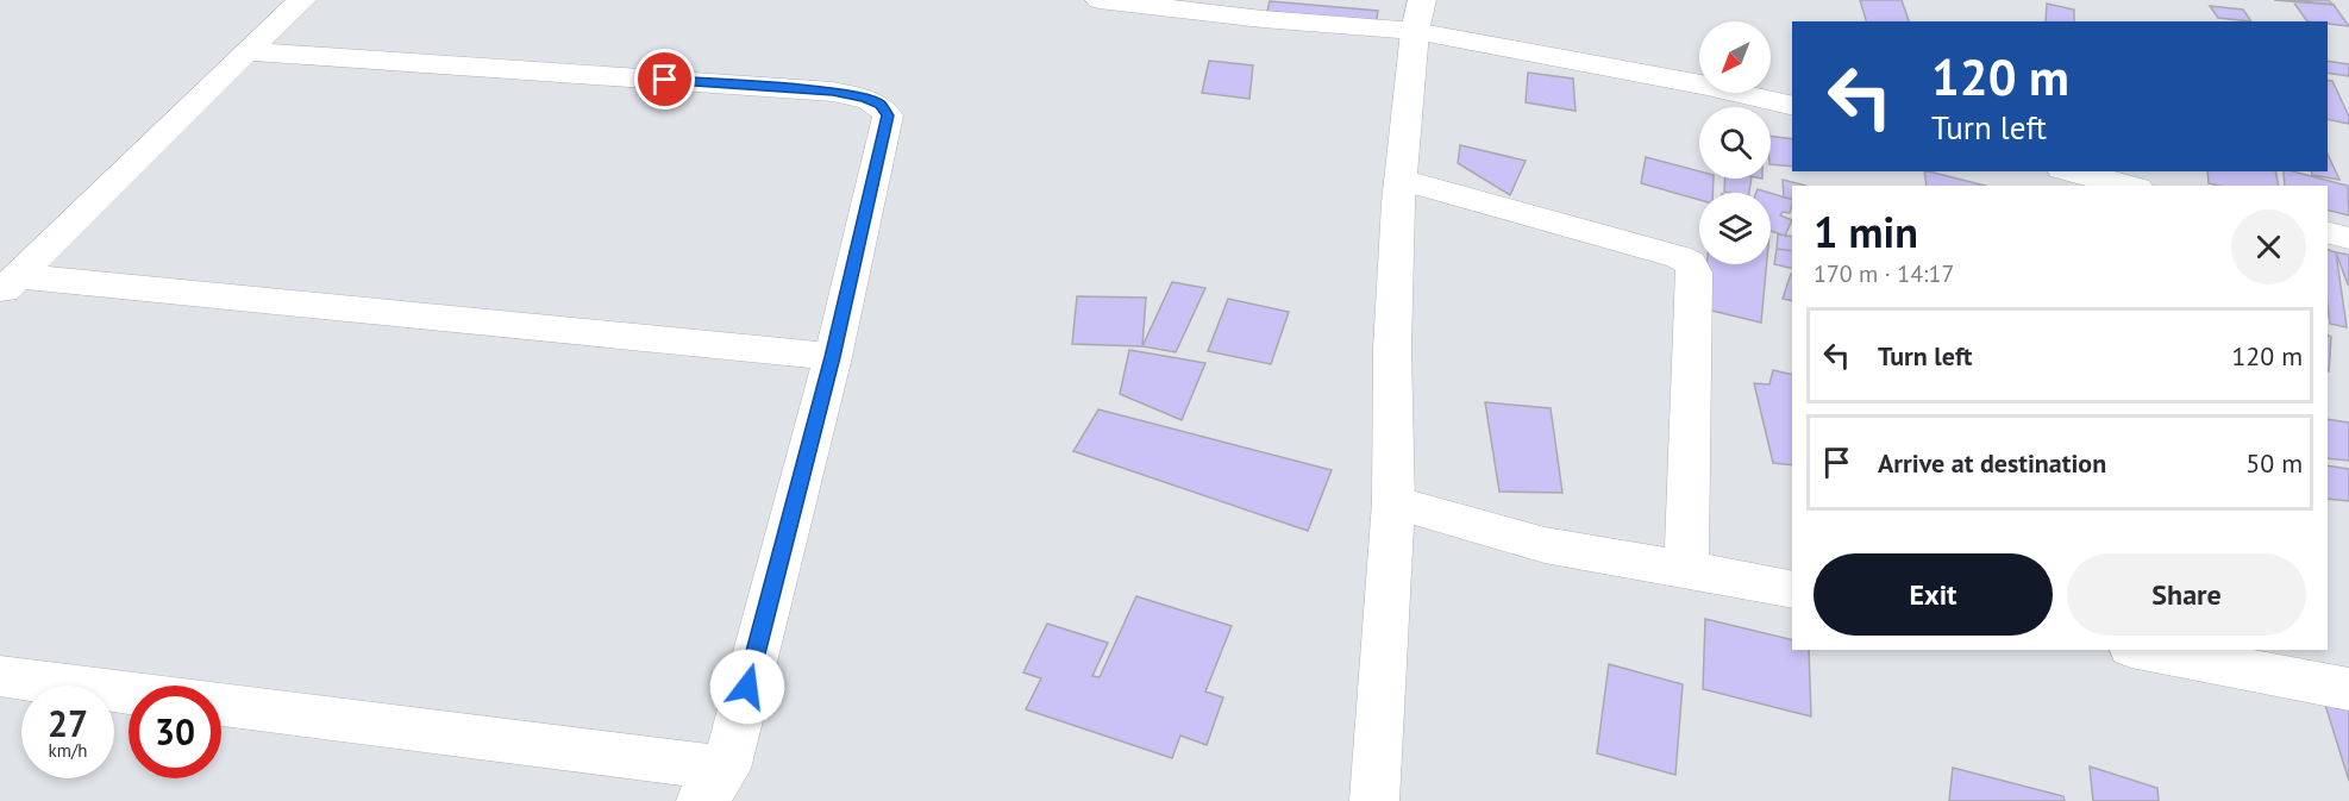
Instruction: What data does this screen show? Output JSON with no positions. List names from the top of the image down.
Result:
{
  "north": "bottom left",
  "page": {
    "turn": ["120 m", "Turn left"],
    "heading": ["1 min", "170 m · 14:17"],
    "list": [
      {
        "name": "Turn left",
        "value": "120 m"
      },
      {
        "name": "Arrive at destination",
        "value": "50 m"
      }
    ],
    "buttons": ["Exit", "Share"],
    "speed": "27 km/h",
    "limit": "30"
  }
}
